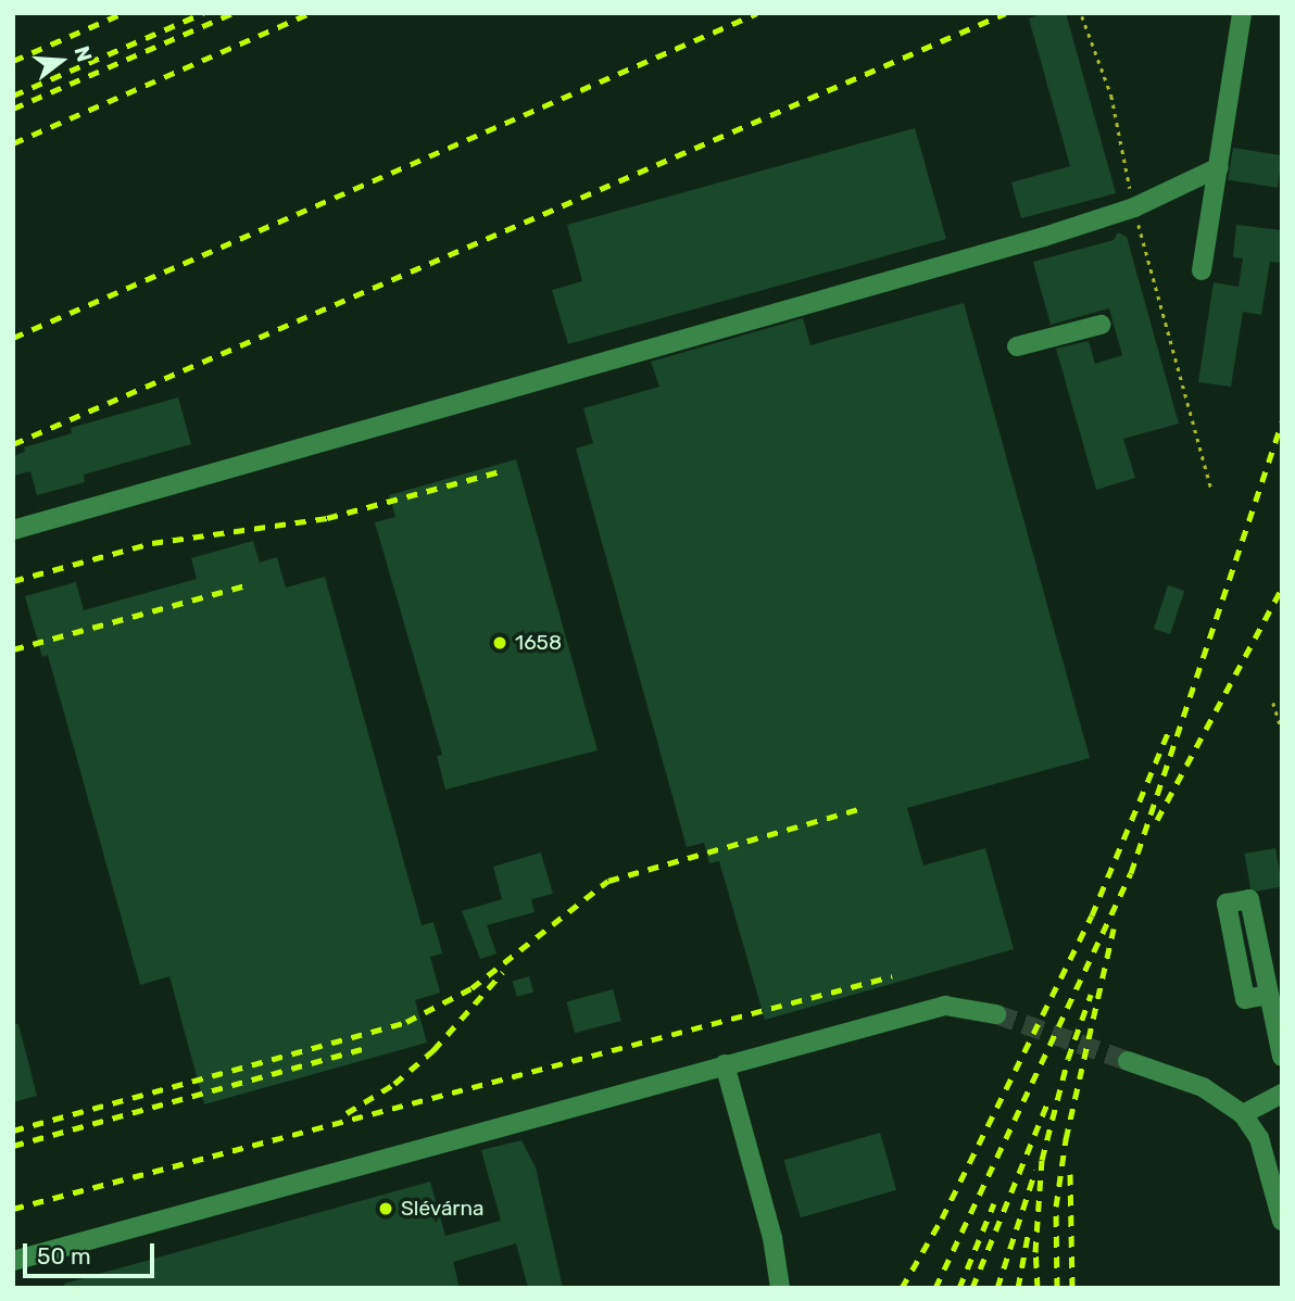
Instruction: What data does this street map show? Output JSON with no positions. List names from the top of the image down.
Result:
{
  "places": ["1658", "Slévárna"],
  "scale_bar": "50 m",
  "north": "right"
}
